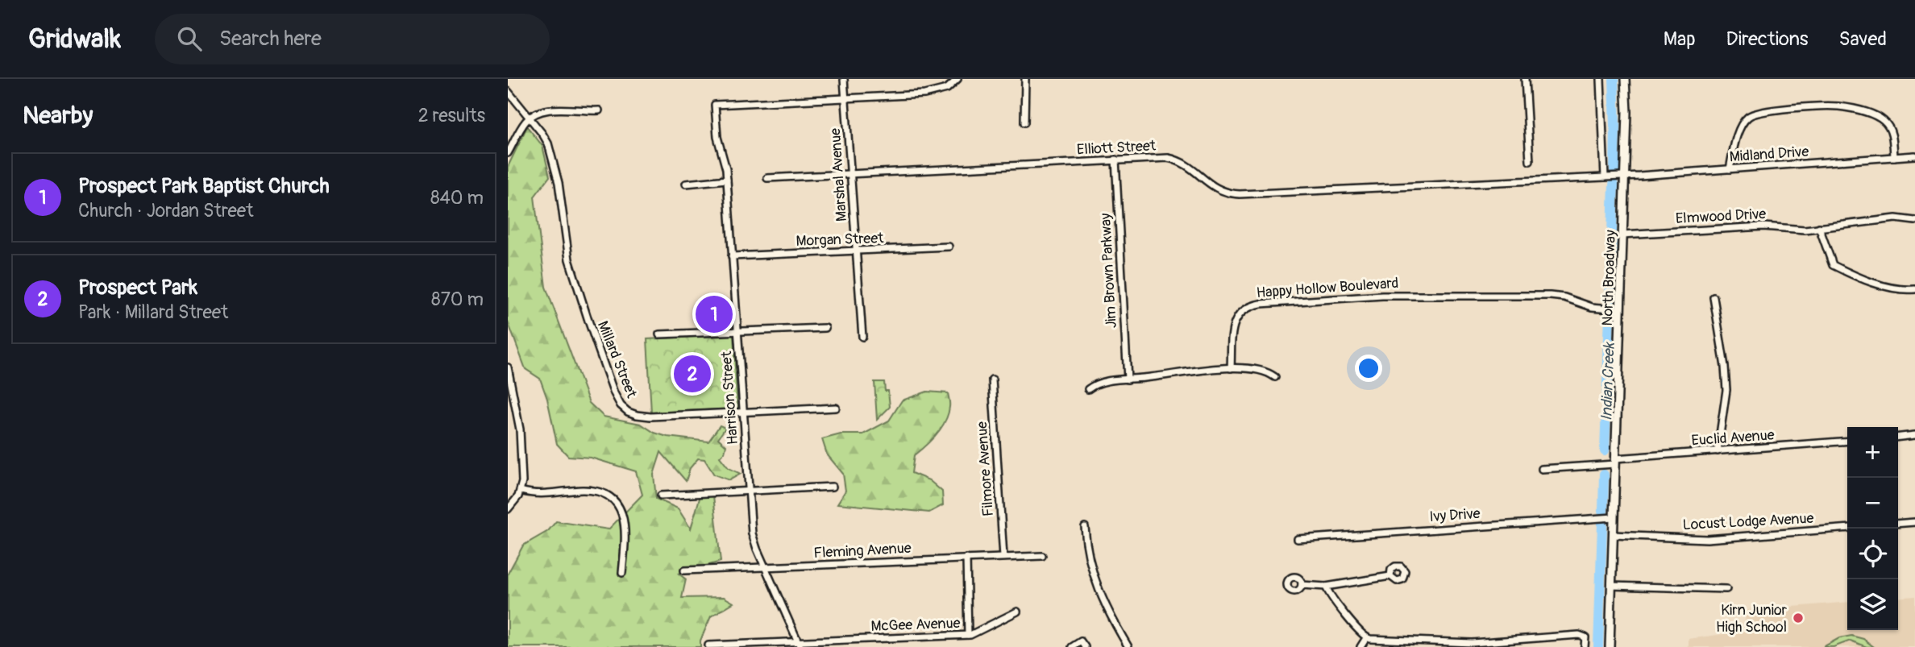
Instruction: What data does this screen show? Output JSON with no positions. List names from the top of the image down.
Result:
{
  "streets": {
    "main road": ["North Broadway"],
    "street": [
      "Elliott Street",
      "Midland Drive",
      "Marshal Avenue",
      "Elmwood Drive",
      "Morgan Street",
      "Jim Brown Parkway",
      "Happy Hollow Boulevard",
      "Millard Street",
      "Harrison Street",
      "Euclid Avenue",
      "Filmore Avenue",
      "Ivy Drive",
      "Locust Lodge Avenue",
      "Fleming Avenue",
      "McGee Avenue"
    ]
  },
  "crossings": [
    ["Elliott Street", "Midland Drive"],
    ["Elliott Street", "Marshal Avenue"],
    ["Elliott Street", "Jim Brown Parkway"],
    ["Elliott Street", "North Broadway"],
    ["Midland Drive", "North Broadway"],
    ["Marshal Avenue", "Morgan Street"],
    ["Marshal Avenue", "Harrison Street"],
    ["Elmwood Drive", "North Broadway"],
    ["Morgan Street", "Harrison Street"],
    ["North Broadway", "Happy Hollow Boulevard"],
    ["North Broadway", "Euclid Avenue"],
    ["North Broadway", "Ivy Drive"],
    ["North Broadway", "Locust Lodge Avenue"],
    ["Millard Street", "Harrison Street"],
    ["Harrison Street", "Fleming Avenue"],
    ["Harrison Street", "McGee Avenue"],
    ["Filmore Avenue", "Fleming Avenue"]
  ],
  "water": ["Indian Creek"],
  "places": ["Kirn Junior High School"],
  "page": {
    "header": "Gridwalk",
    "search": "Search here",
    "nav": ["Map", "Directions", "Saved"],
    "heading": ["Nearby", "2 results"],
    "list": [
      {
        "mark": "1",
        "name": "Prospect Park Baptist Church",
        "note": "Church · Jordan Street",
        "value": "840 m"
      },
      {
        "mark": "2",
        "name": "Prospect Park",
        "note": "Park · Millard Street",
        "value": "870 m"
      }
    ],
    "pins": ["1", "2"],
    "map_buttons": ["+", "−"]
  }
}
